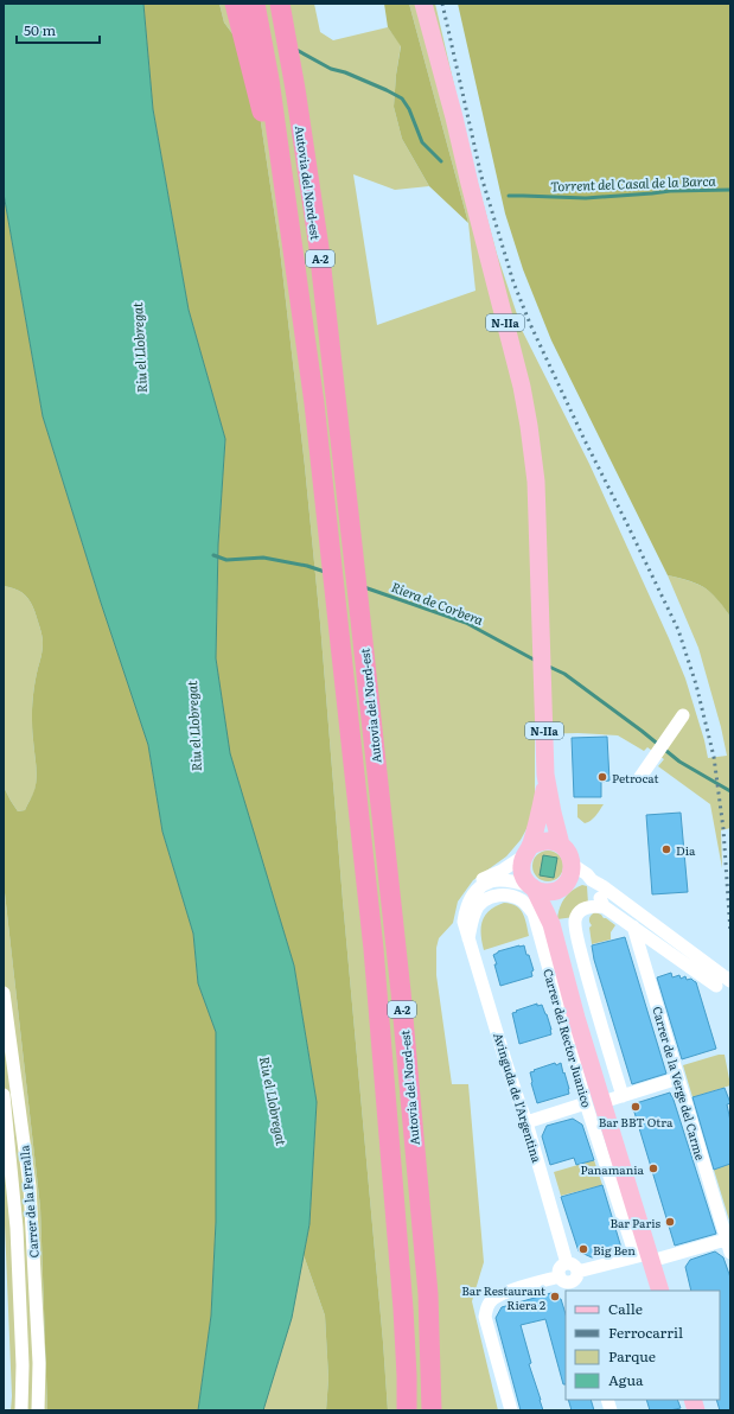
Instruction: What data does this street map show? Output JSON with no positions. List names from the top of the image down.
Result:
{
  "streets": {
    "highway": ["Autovia del Nord-est", "A-2"],
    "main road": ["N-IIa", "Carrer del Rector Juanico"],
    "street": ["Carrer de la Verge del Carme", "Avinguda de l'Argentina", "Carrer de la Ferralla"]
  },
  "crossings": [
    ["N-IIa", "Carrer del Rector Juanico"],
    ["N-IIa", "Avinguda de l'Argentina"],
    ["Carrer del Rector Juanico", "Avinguda de l'Argentina"]
  ],
  "water": ["Torrent del Casal de la Barca", "Riu el Llobregat", "Riera de Corbera"],
  "places": [
    "Petrocat",
    "Dia",
    "Bar BBT Otra",
    "Panamania",
    "Bar Paris",
    "Big Ben",
    "Bar Restaurant Riera 2"
  ],
  "legend": [
    "Calle",
    "Ferrocarril",
    "Parque",
    "Agua"
  ],
  "scale_bar": "50 m"
}
